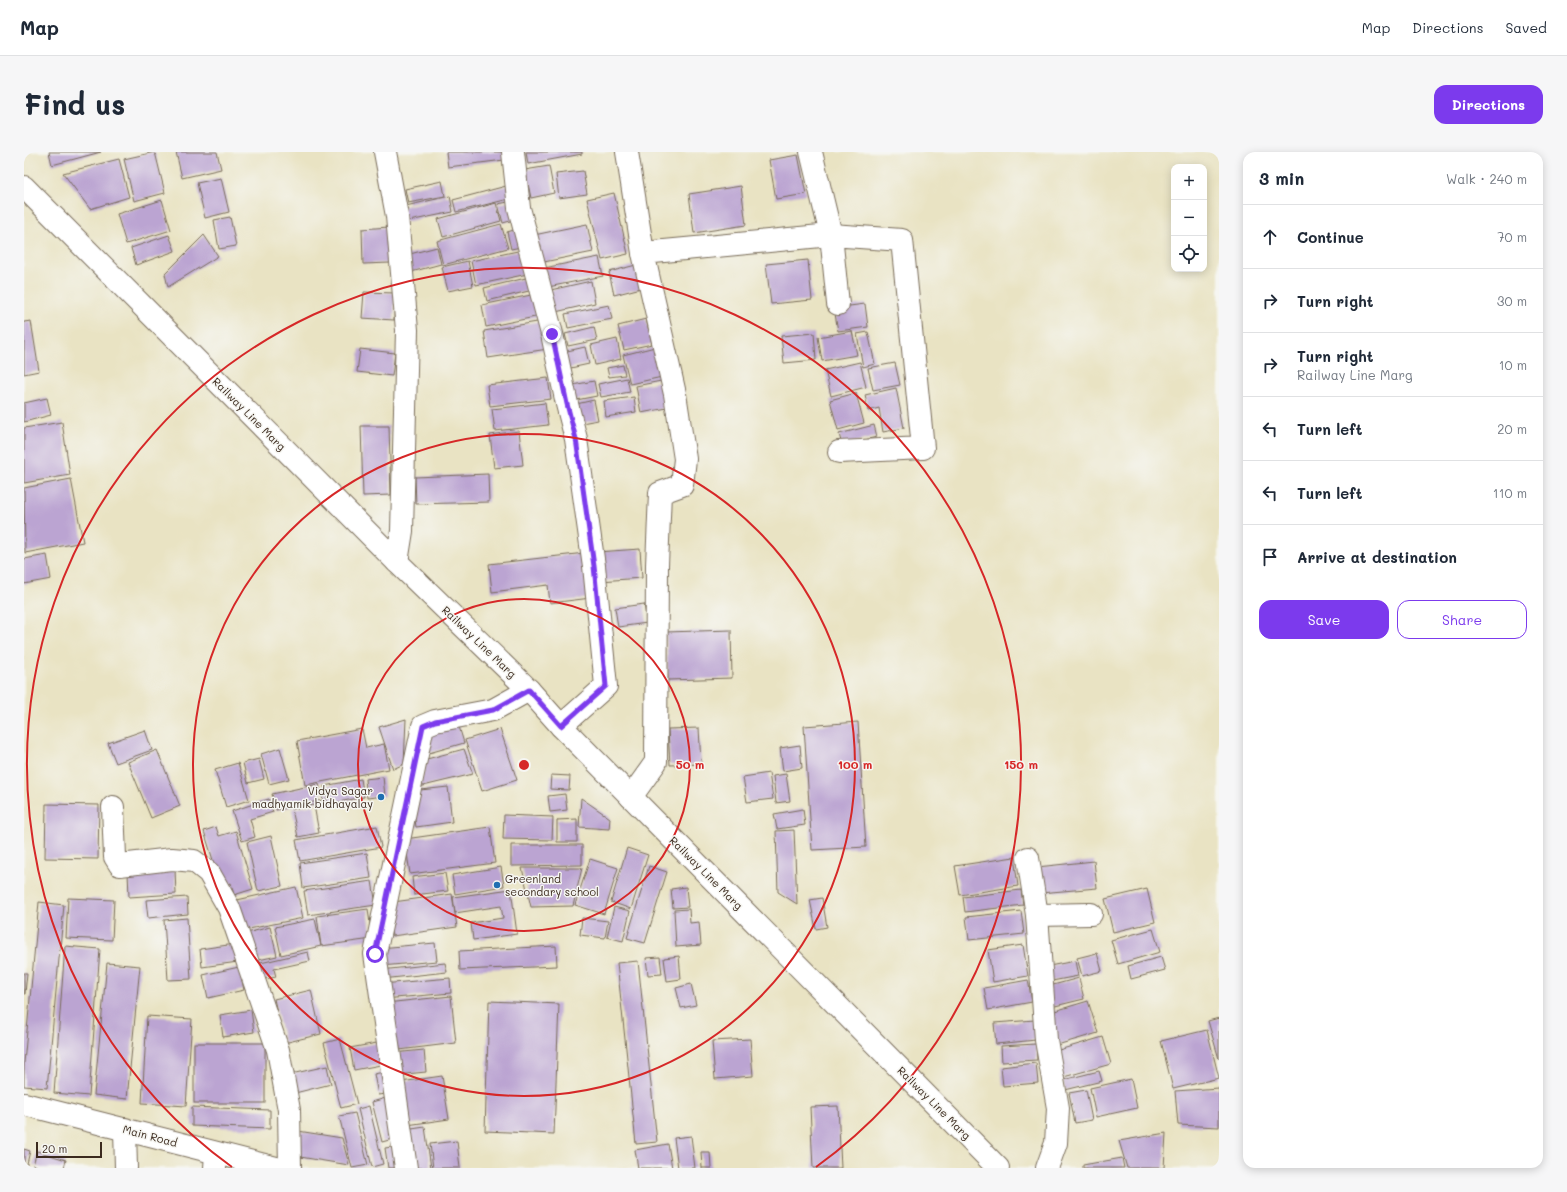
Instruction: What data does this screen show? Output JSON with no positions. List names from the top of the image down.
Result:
{
  "streets": {
    "street": ["Railway Line Marg", "Main Road"]
  },
  "places": ["Vidya Sagar madhyamik bidhayalay", "Greenland secondary school"],
  "scale_bar": "20 m",
  "page": {
    "header": "Map",
    "nav": ["Map", "Directions", "Saved"],
    "buttons": [
      "Directions",
      ["Save", "Share"]
    ],
    "title": "Find us",
    "heading": ["3 min", "Walk · 240 m"],
    "map_buttons": ["+", "−"],
    "list": [
      ["Continue", "70 m"],
      ["Turn right", "30 m"],
      ["Turn right", "Railway Line Marg", "10 m"],
      ["Turn left", "20 m"],
      ["Turn left", "110 m"],
      "Arrive at destination"
    ],
    "scale": "20 m"
  },
  "rings": ["50 m", "100 m", "150 m"]
}
